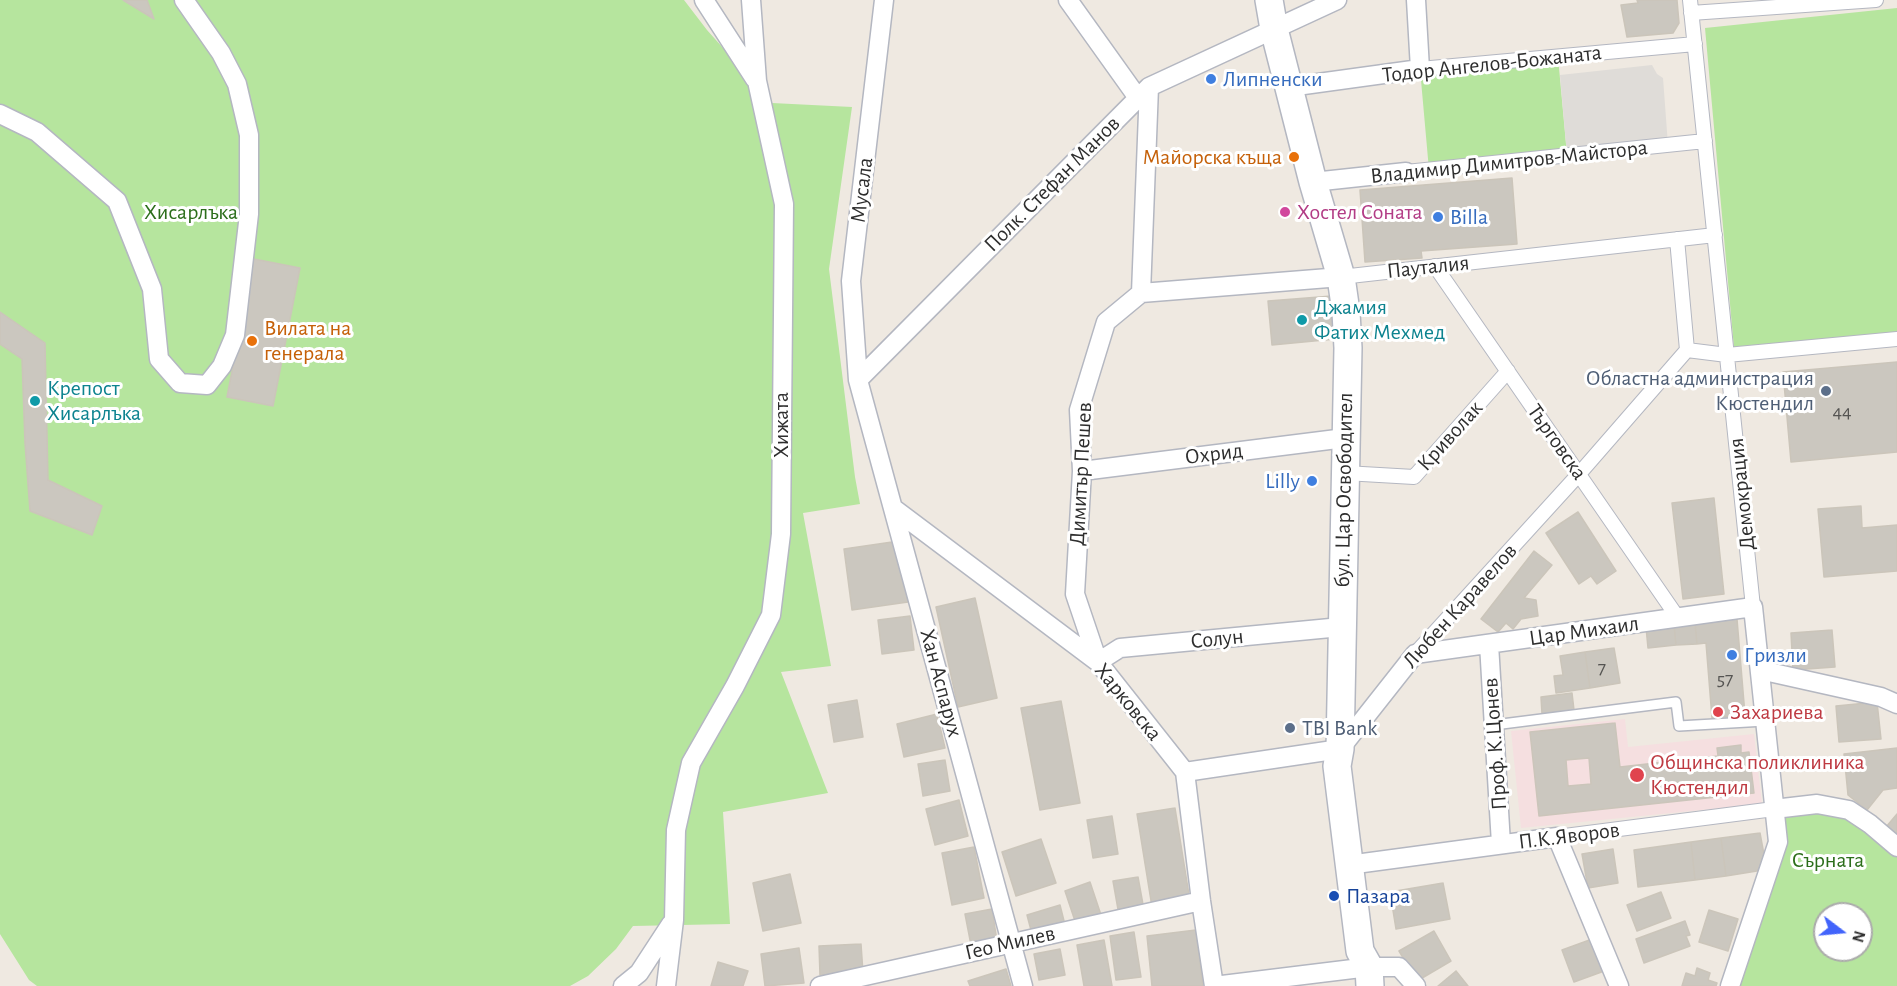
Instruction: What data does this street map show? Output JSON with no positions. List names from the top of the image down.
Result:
{
  "streets": {
    "main road": ["бул. Цар Освободител"],
    "street": [
      "Тодор Ангелов-Божаната",
      "Владимир Димитров-Майстора",
      "Полк. Стефан Манов",
      "Мусала",
      "Пауталия",
      "Хижата",
      "Криволак",
      "Търговска",
      "Охрид",
      "Димитър Пешев",
      "Демокрация",
      "Любен Kаравелов",
      "Цар Михаил",
      "Солун",
      "Хан Аспарух",
      "Харковска",
      "Проф. К.Цонев",
      "П.К.Яворов",
      "Гео Милев"
    ]
  },
  "crossings": [
    ["Тодор Ангелов-Божаната", "бул. Цар Освободител"],
    ["Тодор Ангелов-Божаната", "Демокрация"],
    ["Владимир Димитров-Майстора", "бул. Цар Освободител"],
    ["Владимир Димитров-Майстора", "Демокрация"],
    ["Полк. Стефан Манов", "Мусала"],
    ["Полк. Стефан Манов", "бул. Цар Освободител"],
    ["Полк. Стефан Манов", "Хан Аспарух"],
    ["Мусала", "Хан Аспарух"],
    ["Пауталия", "Търговска"],
    ["Пауталия", "Димитър Пешев"],
    ["Пауталия", "бул. Цар Освободител"],
    ["Пауталия", "Демокрация"],
    ["Криволак", "Търговска"],
    ["Криволак", "бул. Цар Освободител"],
    ["Търговска", "Любен Kаравелов"],
    ["Търговска", "Цар Михаил"],
    ["Охрид", "Димитър Пешев"],
    ["Охрид", "бул. Цар Освободител"],
    ["Димитър Пешев", "Солун"],
    ["Димитър Пешев", "Харковска"],
    ["бул. Цар Освободител", "Любен Kаравелов"],
    ["бул. Цар Освободител", "Солун"],
    ["Демокрация", "Цар Михаил"],
    ["Демокрация", "П.К.Яворов"],
    ["Любен Kаравелов", "Цар Михаил"],
    ["Цар Михаил", "Проф. К.Цонев"],
    ["Солун", "Харковска"],
    ["Хан Аспарух", "Харковска"],
    ["Хан Аспарух", "Гео Милев"],
    ["Проф. К.Цонев", "П.К.Яворов"]
  ],
  "parks": ["Хисарлъка", "Сърната"],
  "places": [
    "Липненски",
    "Майорска къща",
    "Хостел Соната",
    "Billa",
    "Джамия Фатих Мехмед",
    "Вилата на генерала",
    "Областна администрация Кюстендил",
    "Крепост Хисарлъка",
    "Lilly",
    "Гризли",
    "Захариева",
    "TBI Bank",
    "Общинска поликлиника Кюстендил",
    "Пазара"
  ],
  "house_numbers": ["44", "7", "57"],
  "north": "right"
}
